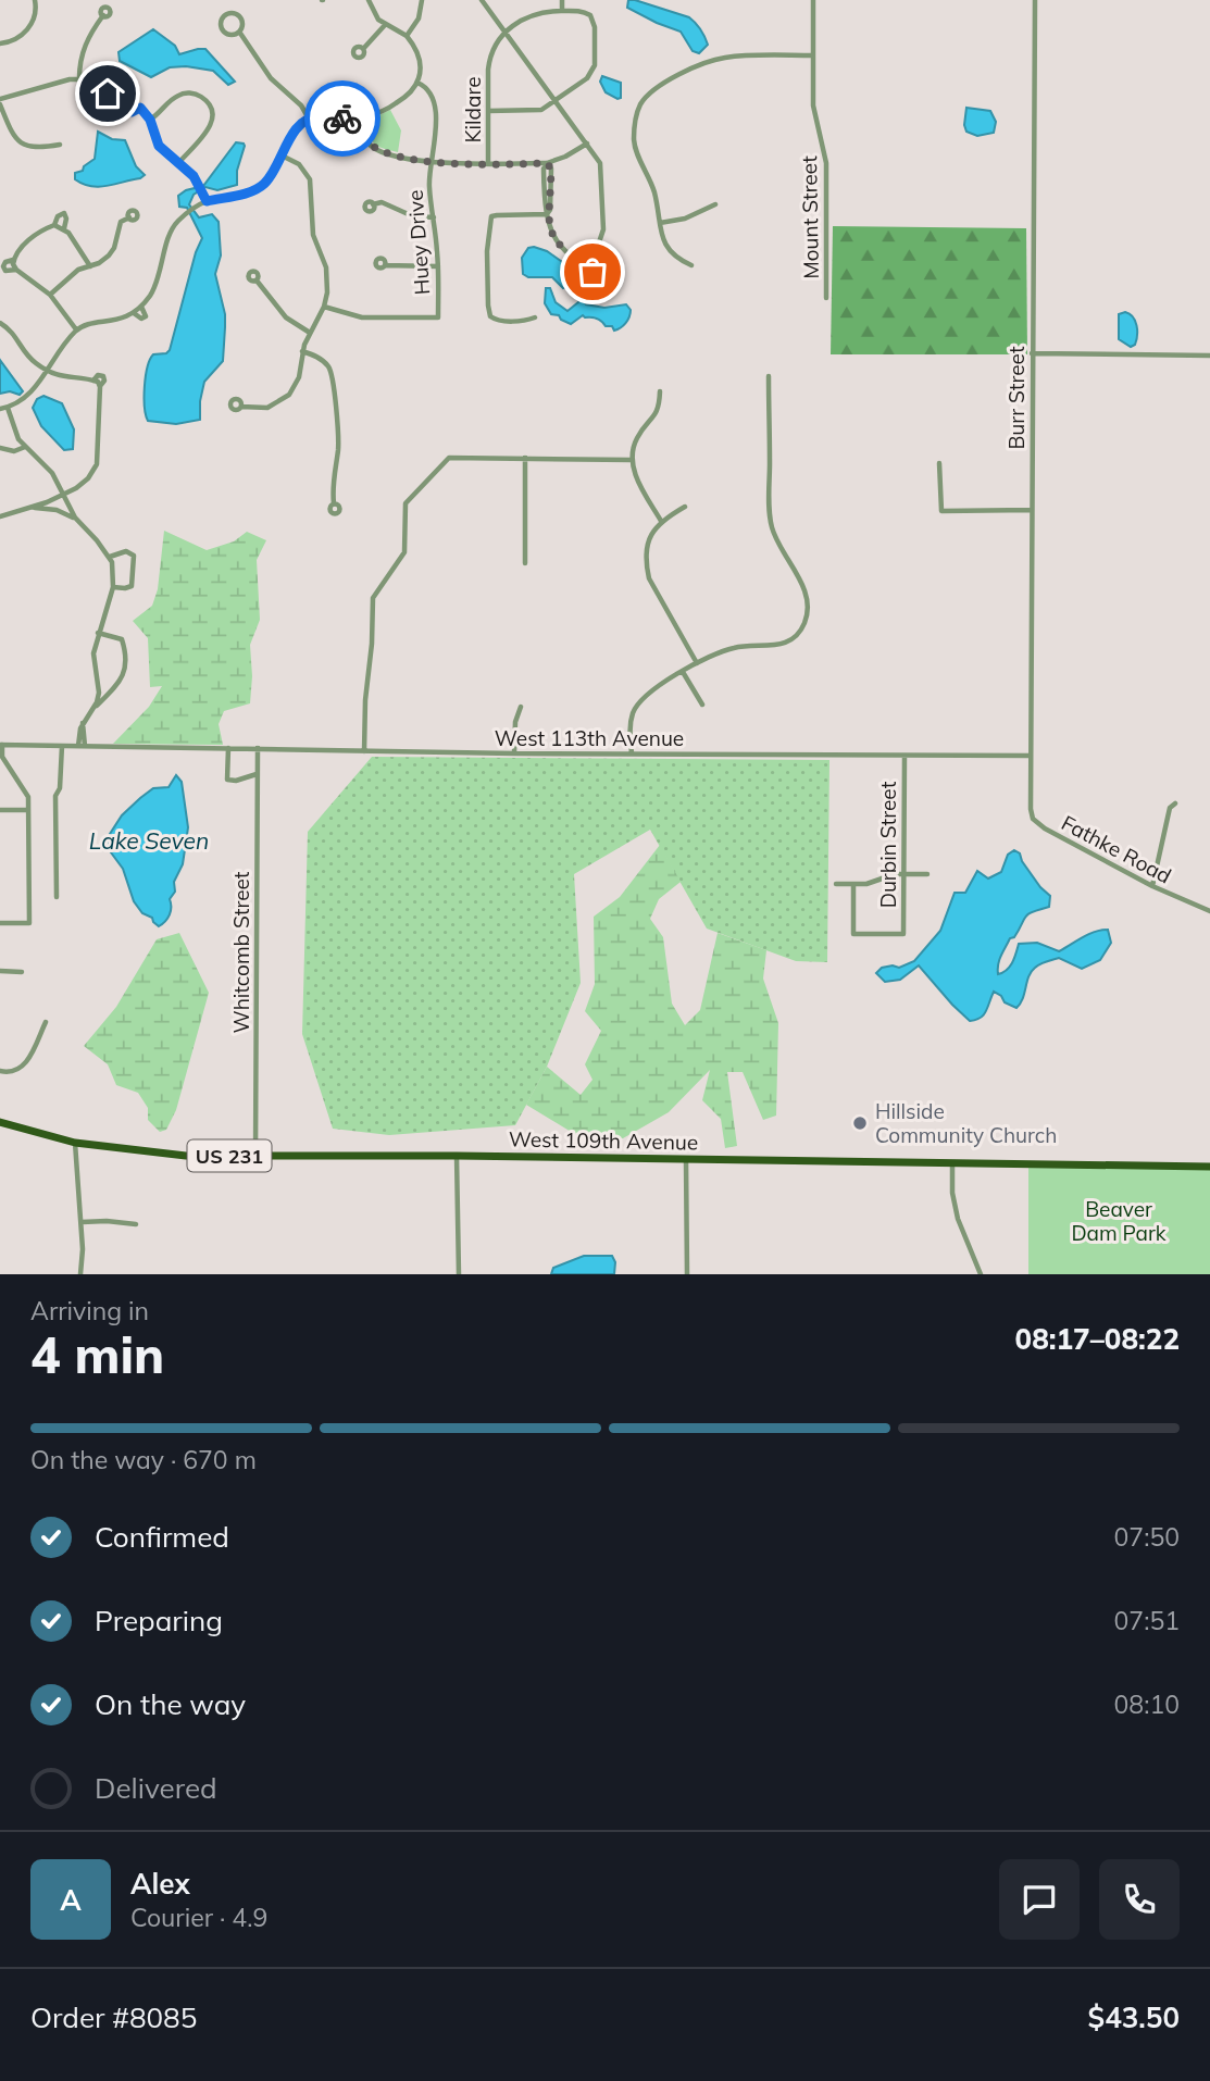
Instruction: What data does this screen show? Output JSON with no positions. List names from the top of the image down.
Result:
{
  "streets": {
    "main road": ["West 109th Avenue", "US 231"],
    "street": [
      "Kildare",
      "Mount Street",
      "Huey Drive",
      "Burr Street",
      "West 113th Avenue",
      "Durbin Street",
      "Fathke Road",
      "Whitcomb Street"
    ]
  },
  "crossings": [
    ["Burr Street", "West 113th Avenue"],
    ["Burr Street", "Fathke Road"],
    ["West 113th Avenue", "Durbin Street"],
    ["West 113th Avenue", "Whitcomb Street"],
    ["Whitcomb Street", "West 109th Avenue"]
  ],
  "water": ["Lake Seven"],
  "parks": ["Beaver Dam Park"],
  "places": ["Hillside Community Church"],
  "page": {
    "heading": ["4 min", "Arriving in", "08:17–08:22"],
    "panel": [
      "Alex",
      "Courier · 4.9",
      "Order #8085",
      "$43.50"
    ],
    "bar": "On the way · 670 m",
    "list": [
      ["Confirmed", "07:50"],
      ["Preparing", "07:51"],
      ["On the way", "08:10"],
      "Delivered"
    ],
    "round": "A"
  }
}
